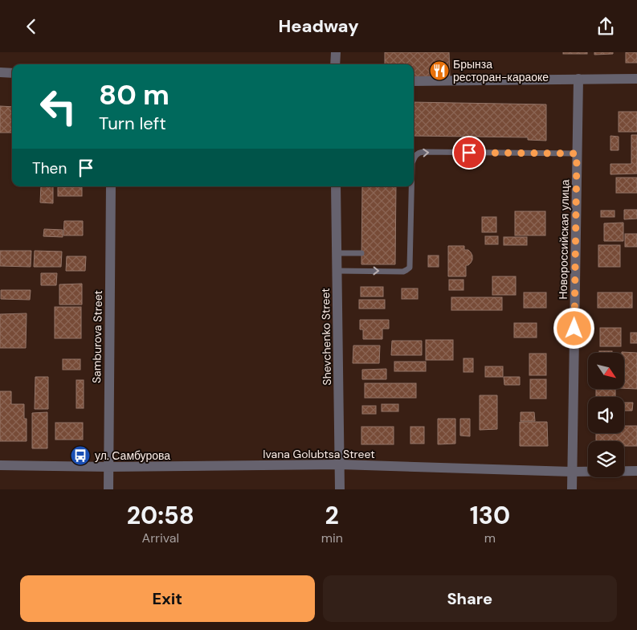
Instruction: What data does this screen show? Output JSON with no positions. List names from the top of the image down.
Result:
{
  "streets": {
    "street": [
      "Новороссийская улица",
      "Samburova Street",
      "Shevchenko Street",
      "Ivana Golubtsa Street"
    ]
  },
  "crossings": [
    ["Новороссийская улица", "Ivana Golubtsa Street"],
    ["Samburova Street", "Ivana Golubtsa Street"],
    ["Shevchenko Street", "Ivana Golubtsa Street"]
  ],
  "places": {
    "restaurant": ["Брынза ресторан-караоке"],
    "bus stop": ["ул. Самбурова"]
  },
  "north": "bottom right",
  "page": {
    "header": "Headway",
    "turn": ["80 m", "Turn left"],
    "then": "Then",
    "eta": [
      "20:58",
      "Arrival",
      "2",
      "min",
      "130",
      "m"
    ],
    "buttons": ["Exit", "Share"]
  }
}
